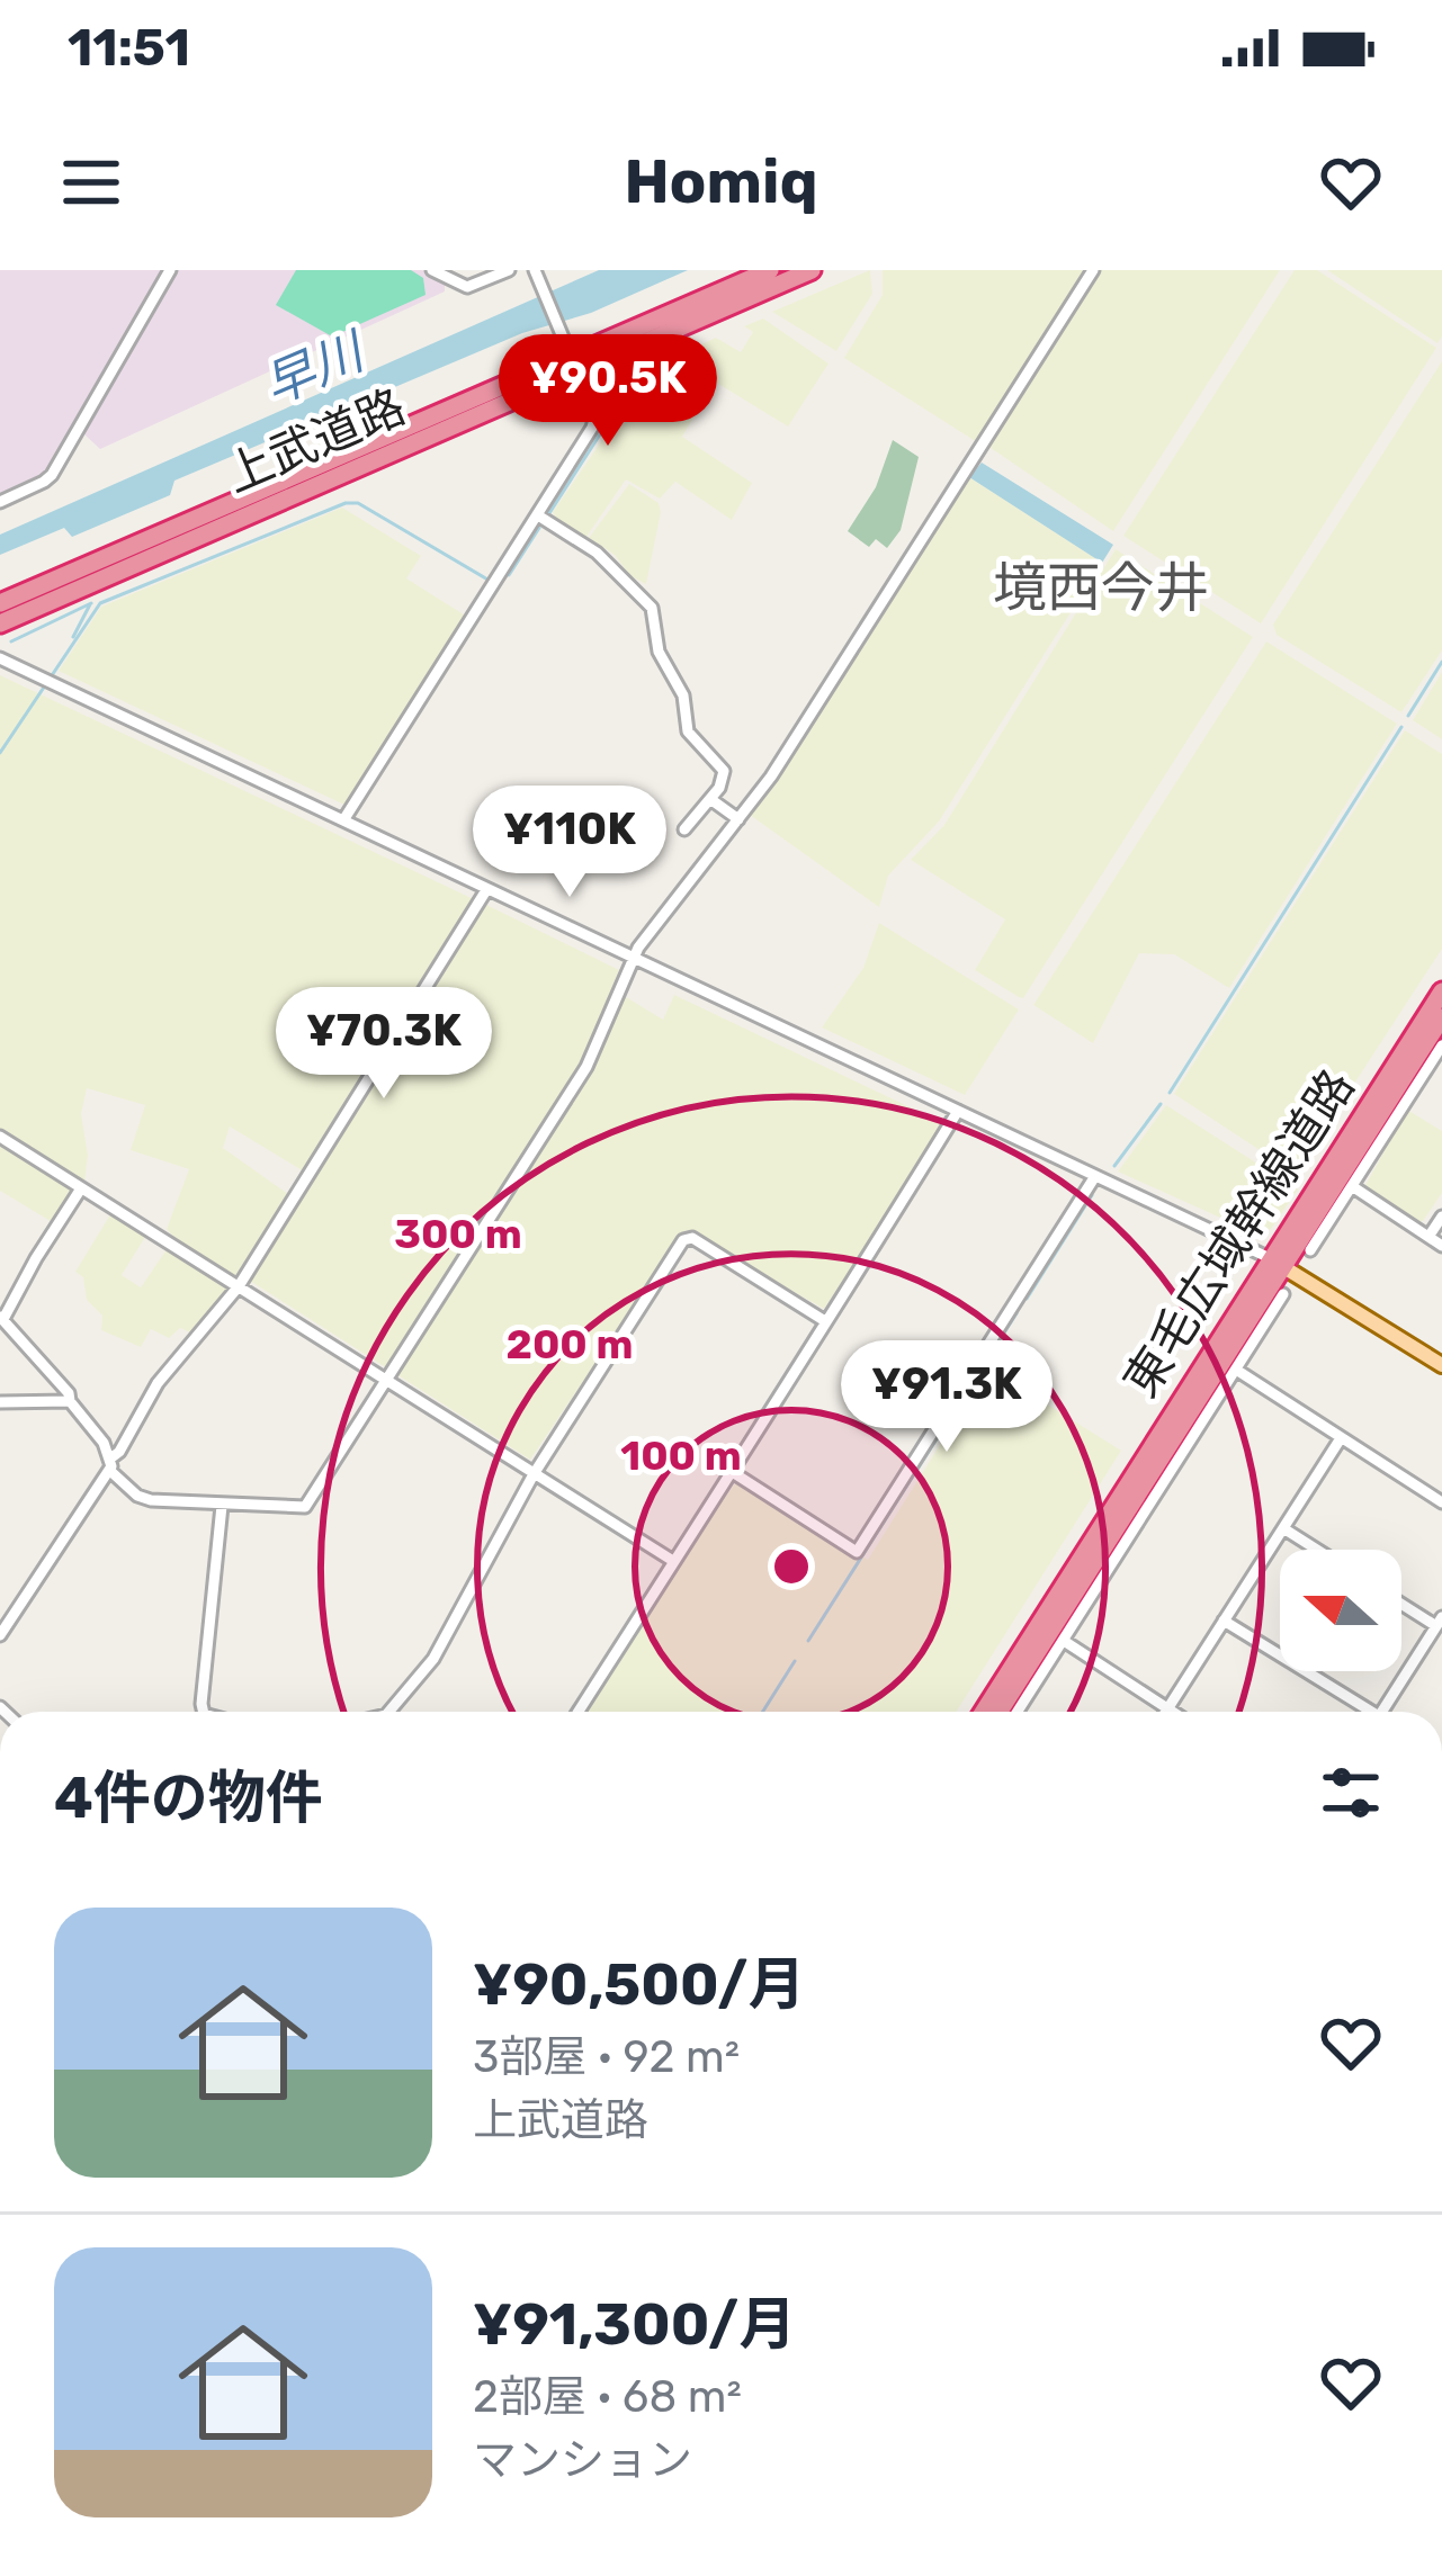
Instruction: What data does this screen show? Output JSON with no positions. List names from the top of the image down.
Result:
{
  "streets": {
    "highway": ["上武道路", "東毛広域幹線道路"]
  },
  "districts": ["境西今井"],
  "water": ["早川"],
  "north": "left",
  "page": {
    "status": "11:51",
    "header": "Homiq",
    "price": [
      "¥90.5K",
      "¥110K",
      "¥70.3K",
      "¥91.3K"
    ],
    "heading": "4件の物件",
    "list": [
      {
        "name": "¥90,500/月",
        "note": "3部屋 · 92 m² · 上武道路"
      },
      {
        "name": "¥91,300/月",
        "note": "2部屋 · 68 m² · マンション"
      }
    ]
  },
  "rings": ["300 m", "200 m", "100 m"]
}
